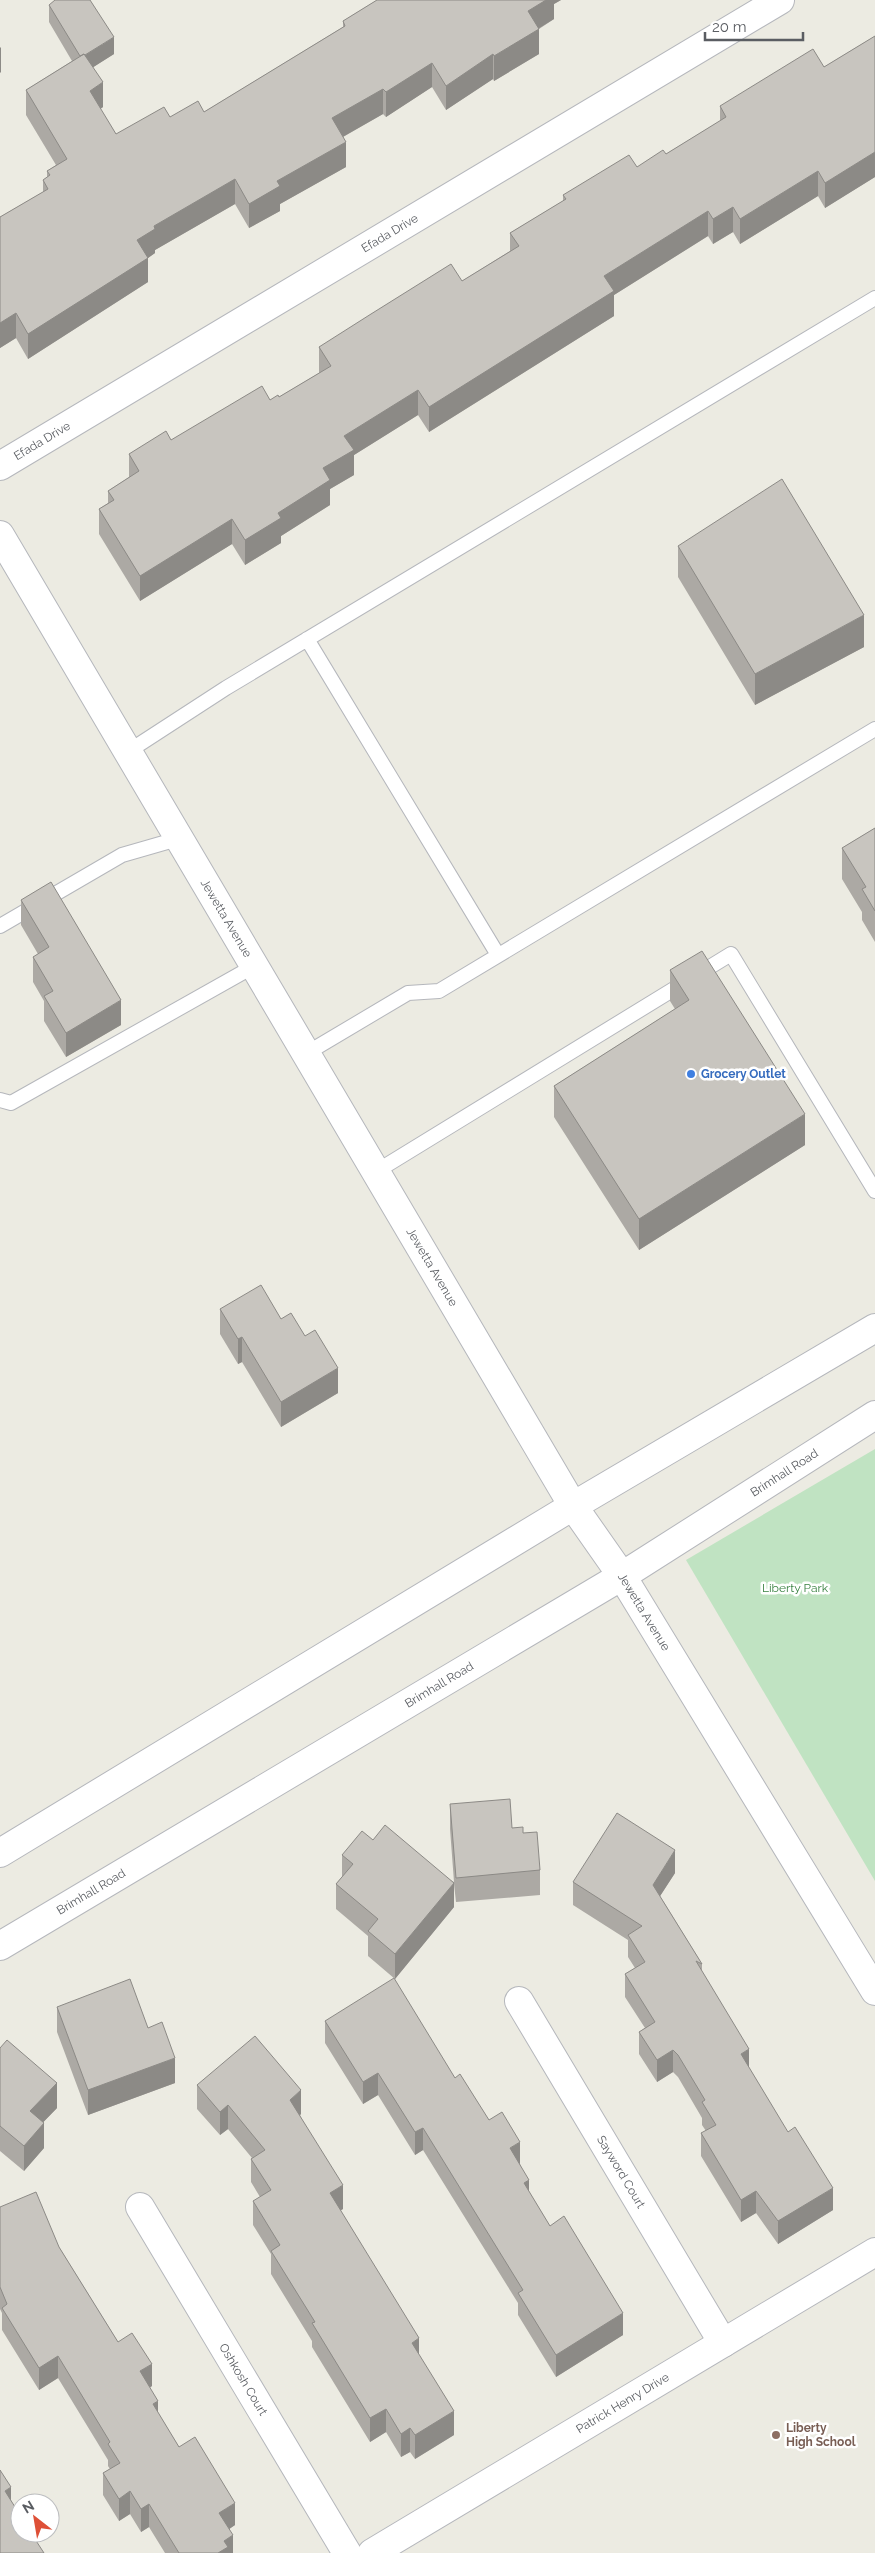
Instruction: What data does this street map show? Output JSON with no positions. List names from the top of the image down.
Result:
{
  "streets": {
    "street": [
      "Efada Drive",
      "Jewetta Avenue",
      "Brimhall Road",
      "Sayword Court",
      "Oshkosh Court",
      "Patrick Henry Drive"
    ]
  },
  "crossings": [
    ["Jewetta Avenue", "Brimhall Road"],
    ["Sayword Court", "Patrick Henry Drive"]
  ],
  "parks": ["Liberty Park"],
  "places": ["Grocery Outlet", "Liberty High School"],
  "scale_bar": "20 m",
  "north": "top left"
}
